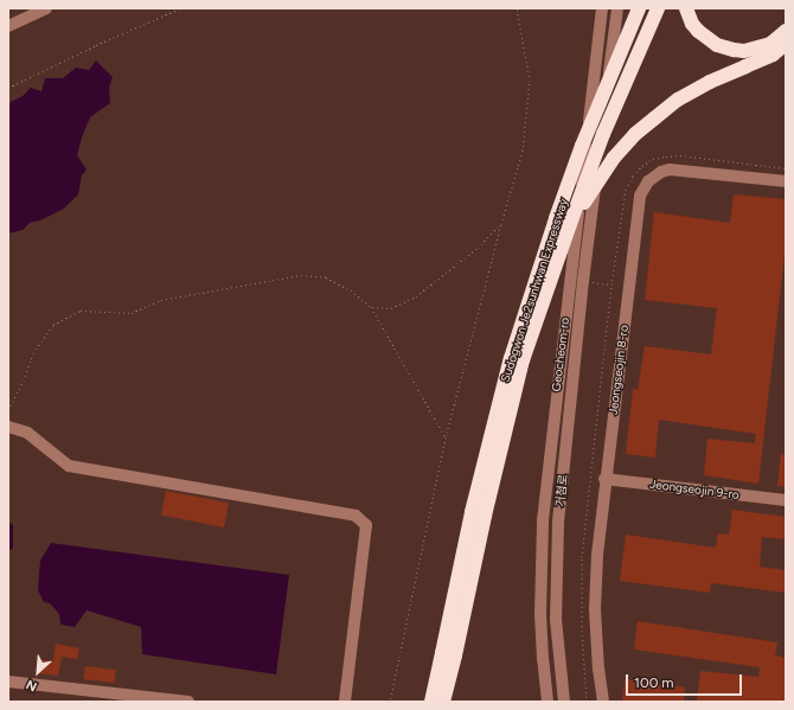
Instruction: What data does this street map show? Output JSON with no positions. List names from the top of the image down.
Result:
{
  "streets": {
    "highway": ["Sudogwon Je2sunhwan Expressway"],
    "street": [
      "Geocheom-ro",
      "Jeongseojin 8-ro",
      "Jeongseojin 9-ro",
      "거첨로"
    ]
  },
  "crossings": [
    ["Jeongseojin 8-ro", "Jeongseojin 9-ro"]
  ],
  "scale_bar": "100 m",
  "north": "bottom left"
}
